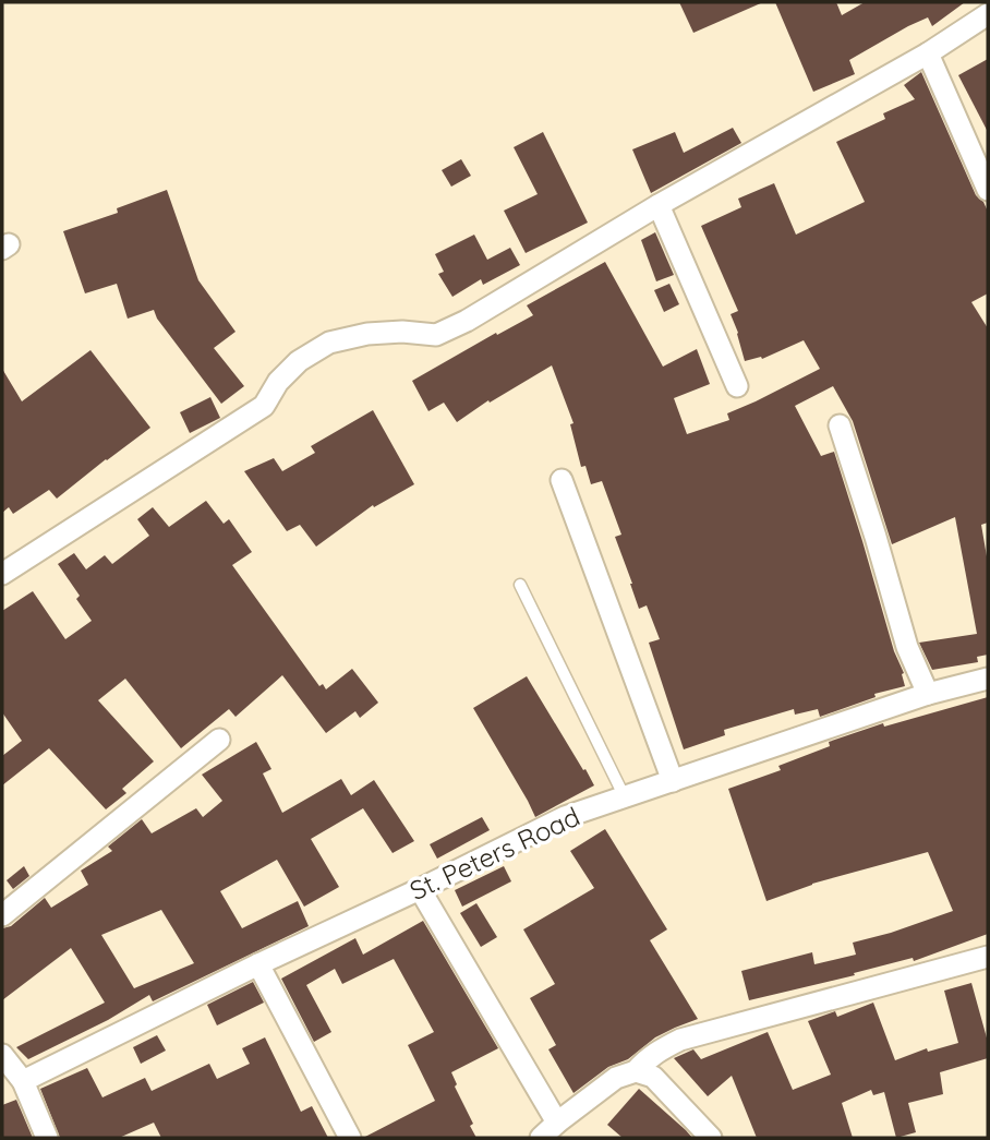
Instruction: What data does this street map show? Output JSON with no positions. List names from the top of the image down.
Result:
{
  "streets": {
    "street": ["St. Peters Road"]
  }
}
